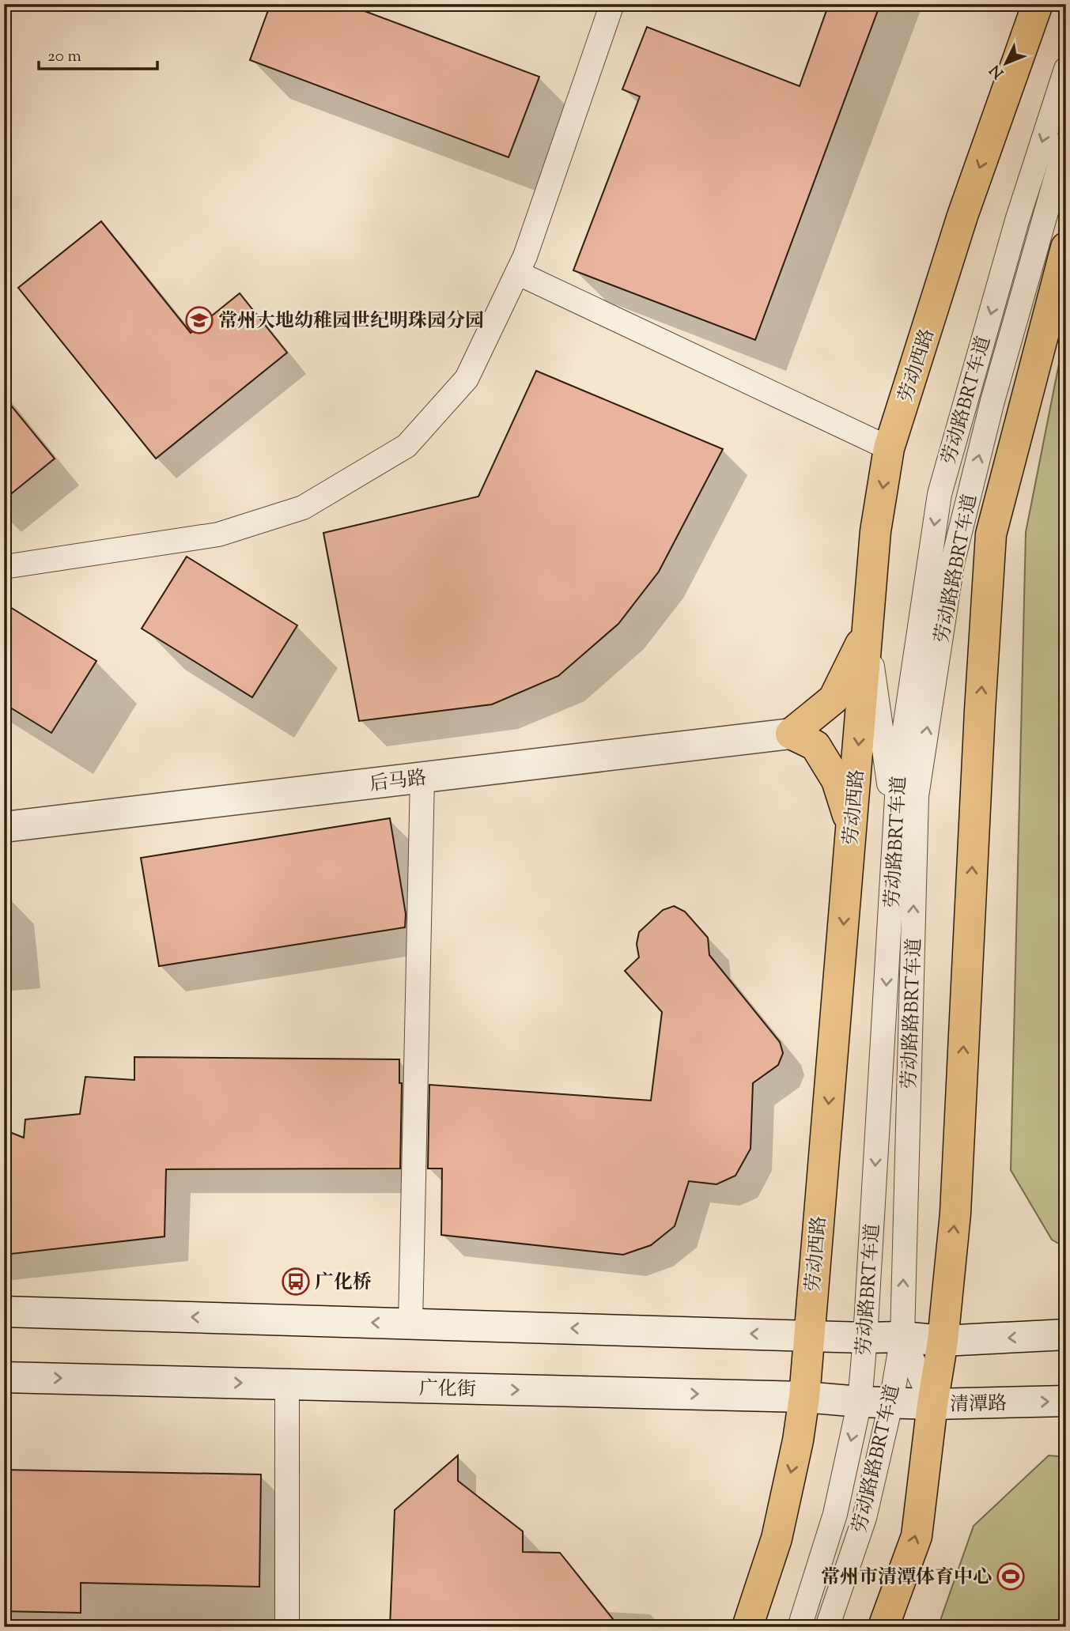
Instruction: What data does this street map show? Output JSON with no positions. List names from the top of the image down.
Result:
{
  "streets": {
    "main road": [
      "劳动西路",
      "后马路",
      "广化街",
      "清潭路"
    ],
    "lane": ["劳动路BRT车道", "劳动路路BRT车道"]
  },
  "crossings": [
    ["劳动西路", "广化街"],
    ["劳动路BRT车道", "广化街"],
    ["劳动路路BRT车道", "广化街"],
    ["劳动路路BRT车道", "清潭路"],
    ["广化街", "清潭路"]
  ],
  "one_way": ["劳动路BRT车道", "劳动路路BRT车道"],
  "places": {
    "school or university": ["常州大地幼稚园世纪明珠园分园"],
    "bus stop": ["广化桥"],
    "sports": ["常州市清潭体育中心"]
  },
  "scale_bar": "20 m",
  "north": "bottom left"
}
